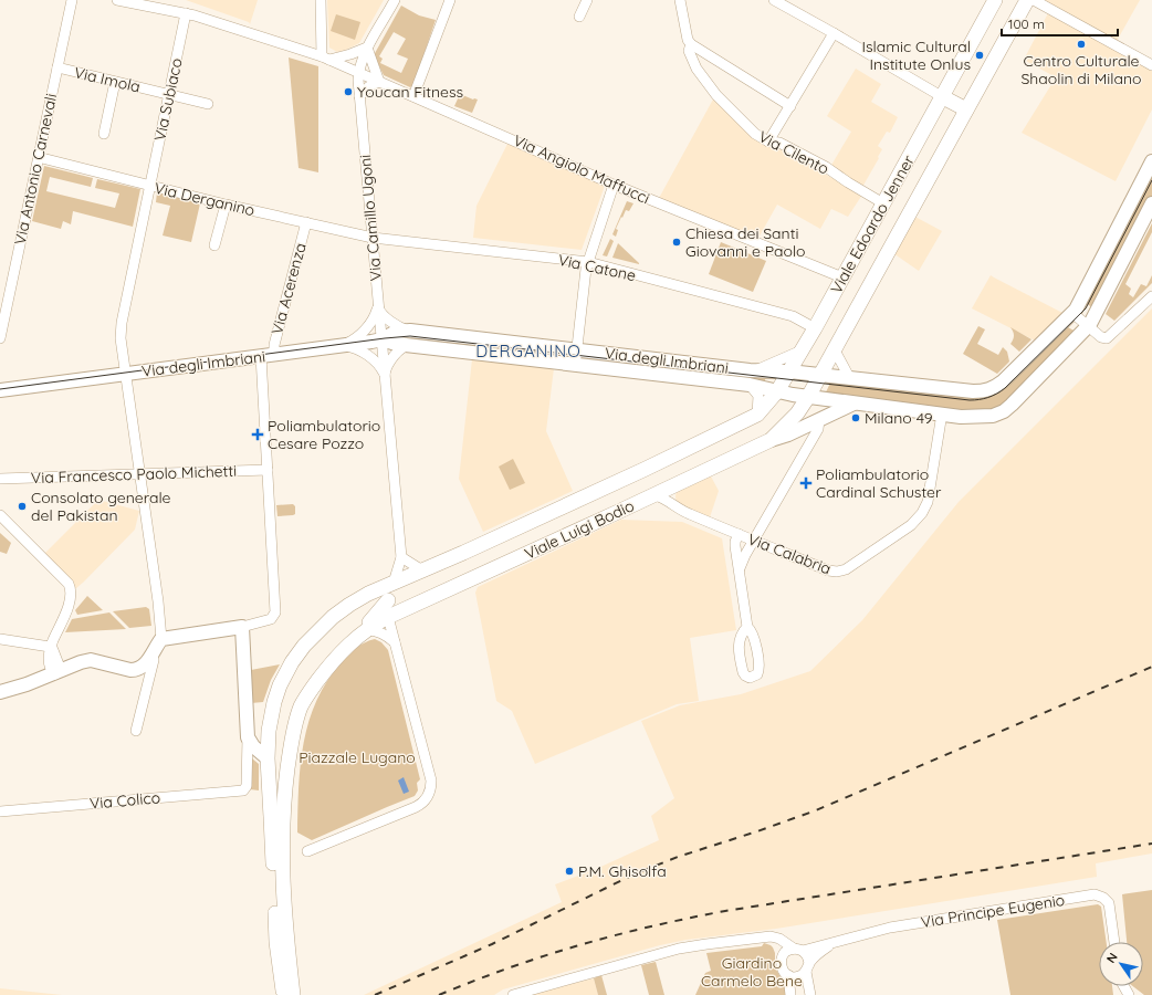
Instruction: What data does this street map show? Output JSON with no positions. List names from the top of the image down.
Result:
{
  "streets": {
    "main road": ["Viale Edoardo Jenner", "Viale Luigi Bodio"],
    "street": [
      "Via Imola",
      "Via Subiaco",
      "Via Cilento",
      "Via Antonio Carnevali",
      "Via Angiolo Maffucci",
      "Via Derganino",
      "Via Camillo Ugoni",
      "Via Catone",
      "Via Acerenza",
      "Via degli Imbriani",
      "Via Francesco Paolo Michetti",
      "Via Calabria",
      "Via Colico",
      "Via Principe Eugenio"
    ]
  },
  "crossings": [
    ["Via Imola", "Via Subiaco"],
    ["Via Imola", "Via Antonio Carnevali"],
    ["Via Subiaco", "Via Angiolo Maffucci"],
    ["Via Subiaco", "Via Derganino"],
    ["Via Subiaco", "Via degli Imbriani"],
    ["Via Subiaco", "Via Francesco Paolo Michetti"],
    ["Via Cilento", "Viale Edoardo Jenner"],
    ["Via Antonio Carnevali", "Via Derganino"],
    ["Via Angiolo Maffucci", "Via Camillo Ugoni"],
    ["Via Angiolo Maffucci", "Viale Edoardo Jenner"],
    ["Via Derganino", "Via Camillo Ugoni"],
    ["Via Derganino", "Via Catone"],
    ["Via Derganino", "Via Acerenza"],
    ["Via Camillo Ugoni", "Via Catone"],
    ["Via Camillo Ugoni", "Via degli Imbriani"],
    ["Viale Edoardo Jenner", "Via Catone"],
    ["Viale Edoardo Jenner", "Via degli Imbriani"],
    ["Viale Edoardo Jenner", "Viale Luigi Bodio"],
    ["Via Acerenza", "Via degli Imbriani"],
    ["Via Acerenza", "Via Francesco Paolo Michetti"],
    ["Via degli Imbriani", "Via Calabria"],
    ["Viale Luigi Bodio", "Via Calabria"]
  ],
  "districts": ["DERGANINO"],
  "parks": ["Piazzale Lugano", "Giardino Carmelo Bene"],
  "places": {
    "other": [
      "Centro Culturale Shaolin di Milano",
      "Islamic Cultural Institute Onlus",
      "Youcan Fitness",
      "Chiesa dei Santi Giovanni e Paolo",
      "Milano 49",
      "Consolato generale del Pakistan",
      "P.M. Ghisolfa"
    ],
    "health": ["Poliambulatorio Cesare Pozzo", "Poliambulatorio Cardinal Schuster"]
  },
  "scale_bar": "100 m",
  "north": "top left"
}
